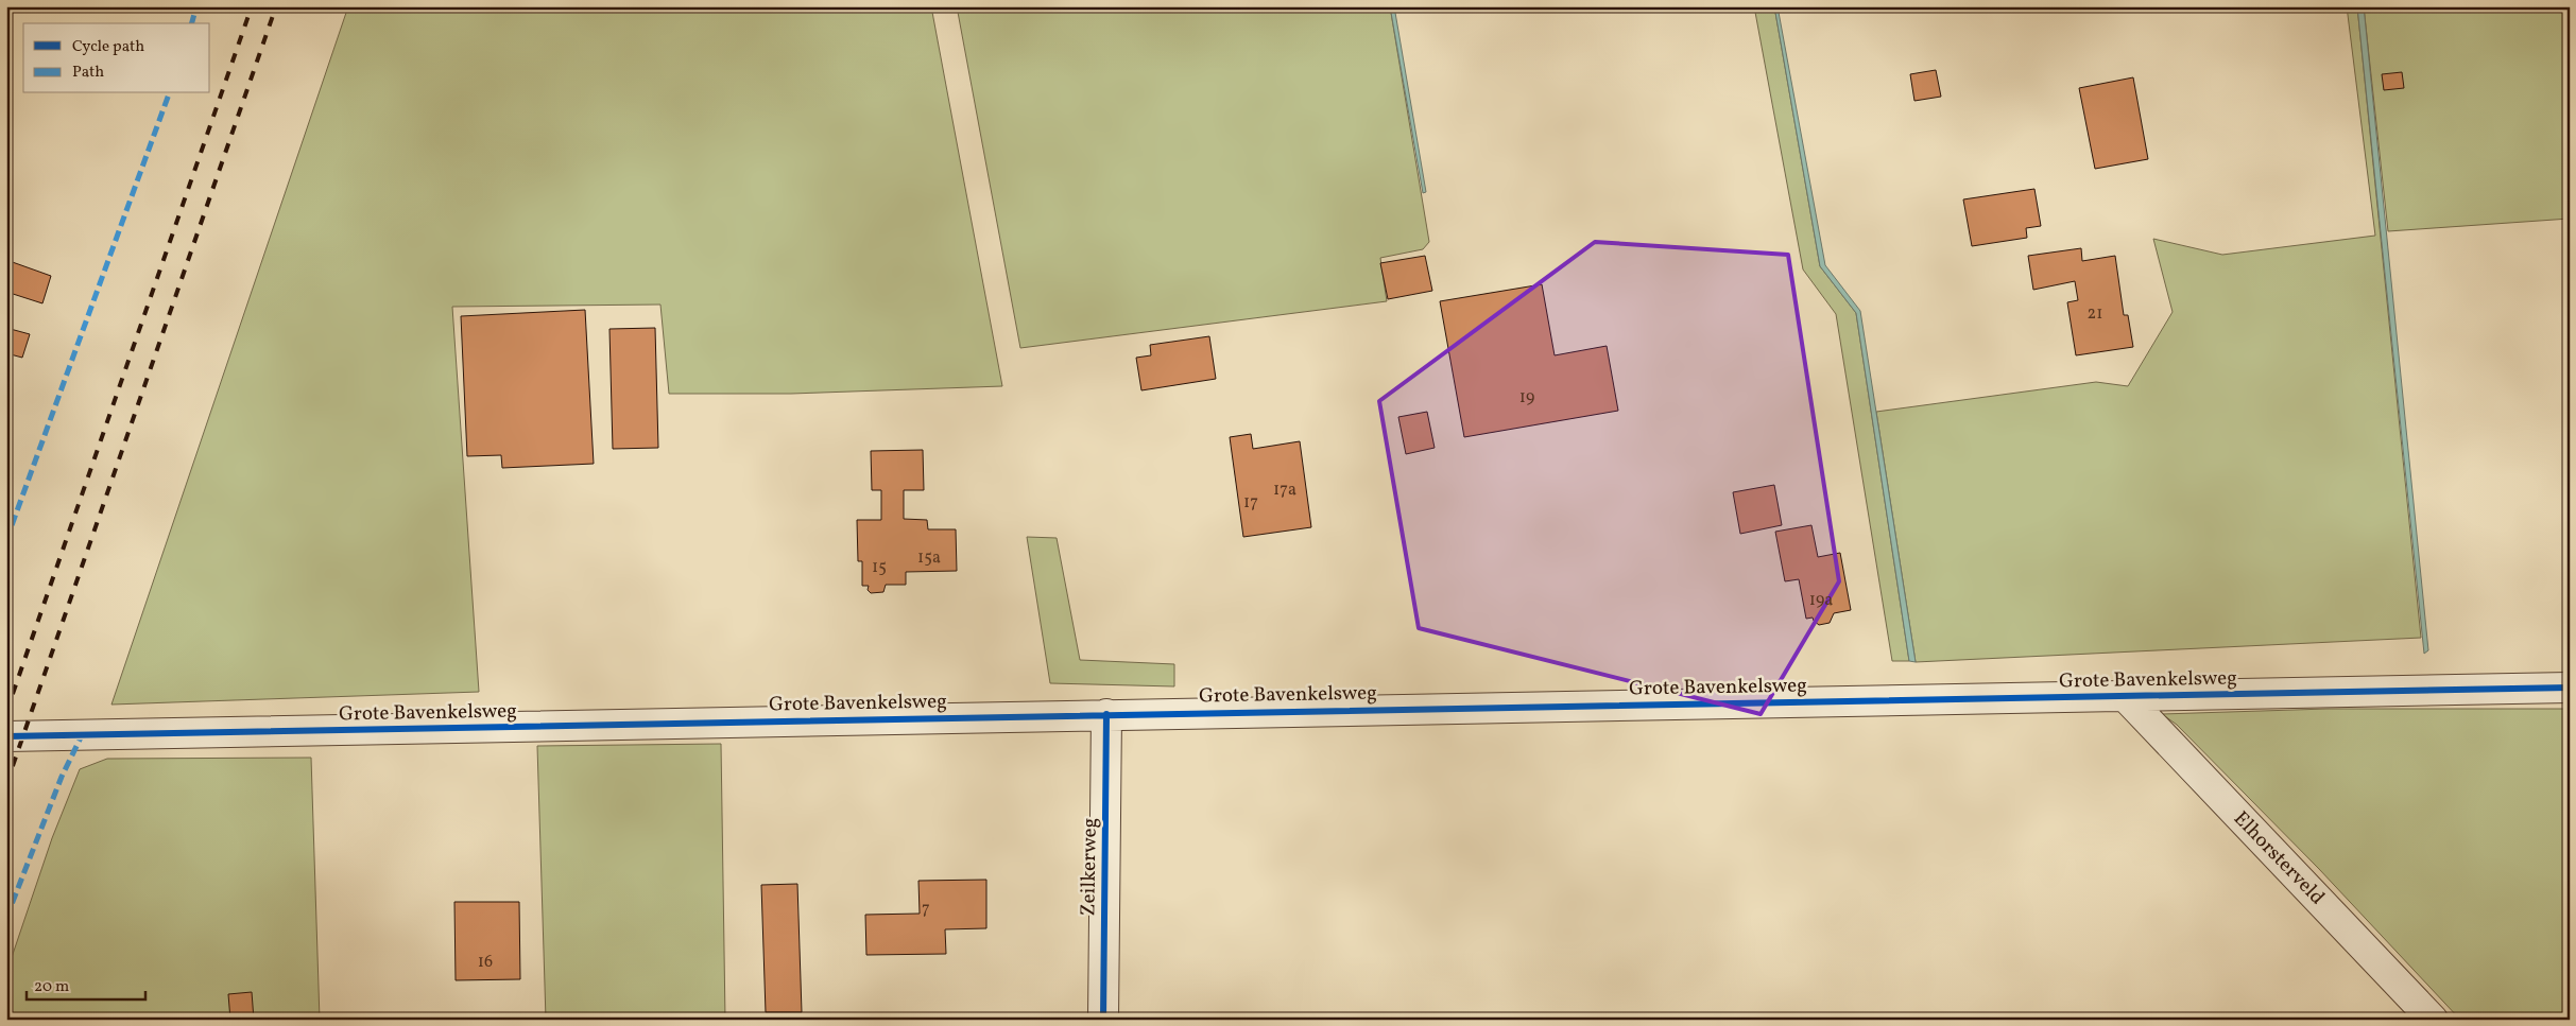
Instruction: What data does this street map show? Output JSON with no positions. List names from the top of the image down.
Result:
{
  "streets": {
    "street": ["Grote Bavenkelsweg", "Elhorsterveld", "Zeilkerweg"]
  },
  "crossings": [
    ["Grote Bavenkelsweg", "Elhorsterveld"],
    ["Grote Bavenkelsweg", "Zeilkerweg"]
  ],
  "house_numbers": [
    "21",
    "19",
    "17a",
    "17",
    "15a",
    "15",
    "19a",
    "7",
    "16"
  ],
  "legend": ["Cycle path", "Path"],
  "scale_bar": "20 m"
}
